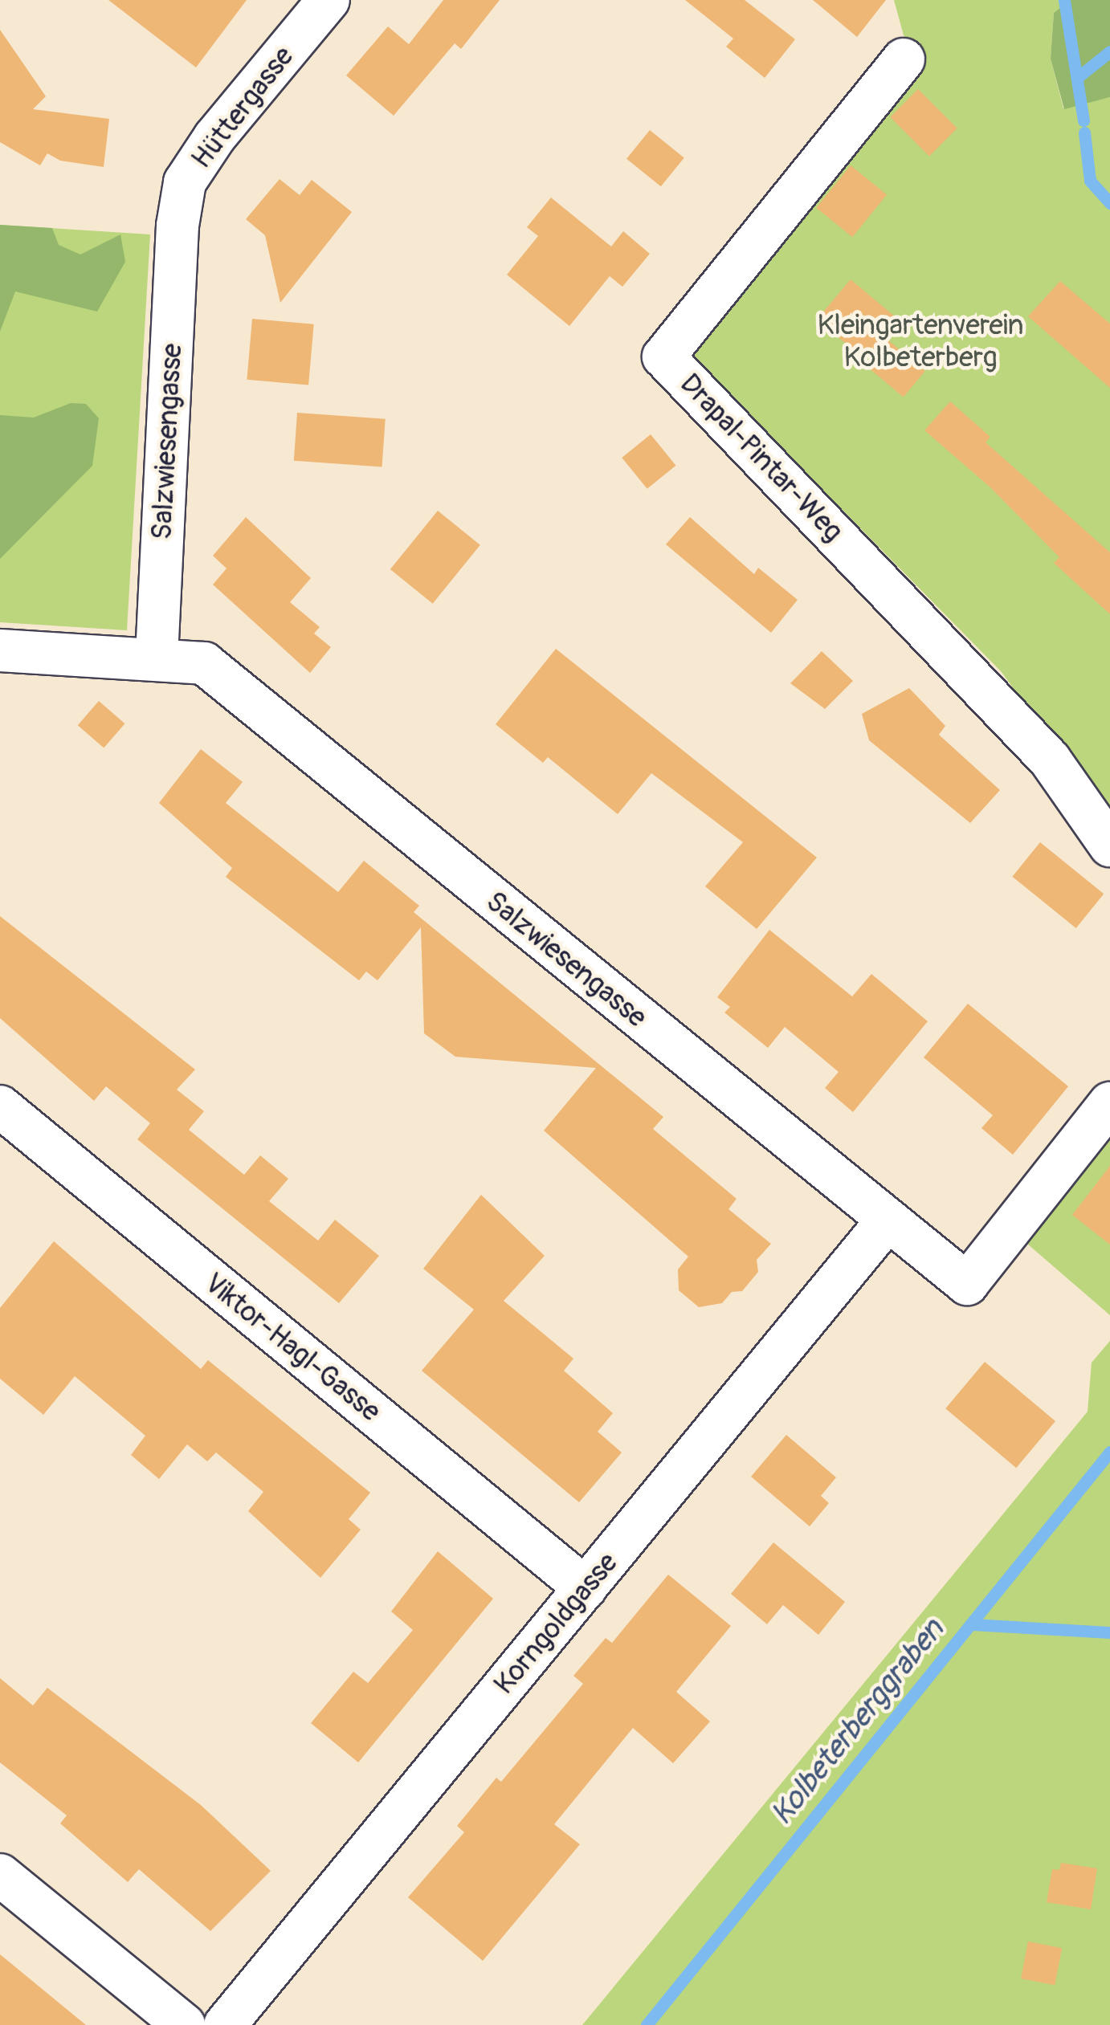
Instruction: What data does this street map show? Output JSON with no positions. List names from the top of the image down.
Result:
{
  "streets": {
    "street": [
      "Hüttergasse",
      "Salzwiesengasse",
      "Drapal-Pintar-Weg",
      "Viktor-Hagl-Gasse",
      "Korngoldgasse"
    ]
  },
  "crossings": [
    ["Hüttergasse", "Salzwiesengasse"],
    ["Salzwiesengasse", "Korngoldgasse"],
    ["Viktor-Hagl-Gasse", "Korngoldgasse"]
  ],
  "water": ["Kolbeterberggraben"],
  "parks": ["Kleingartenverein Kolbeterberg"]
}
